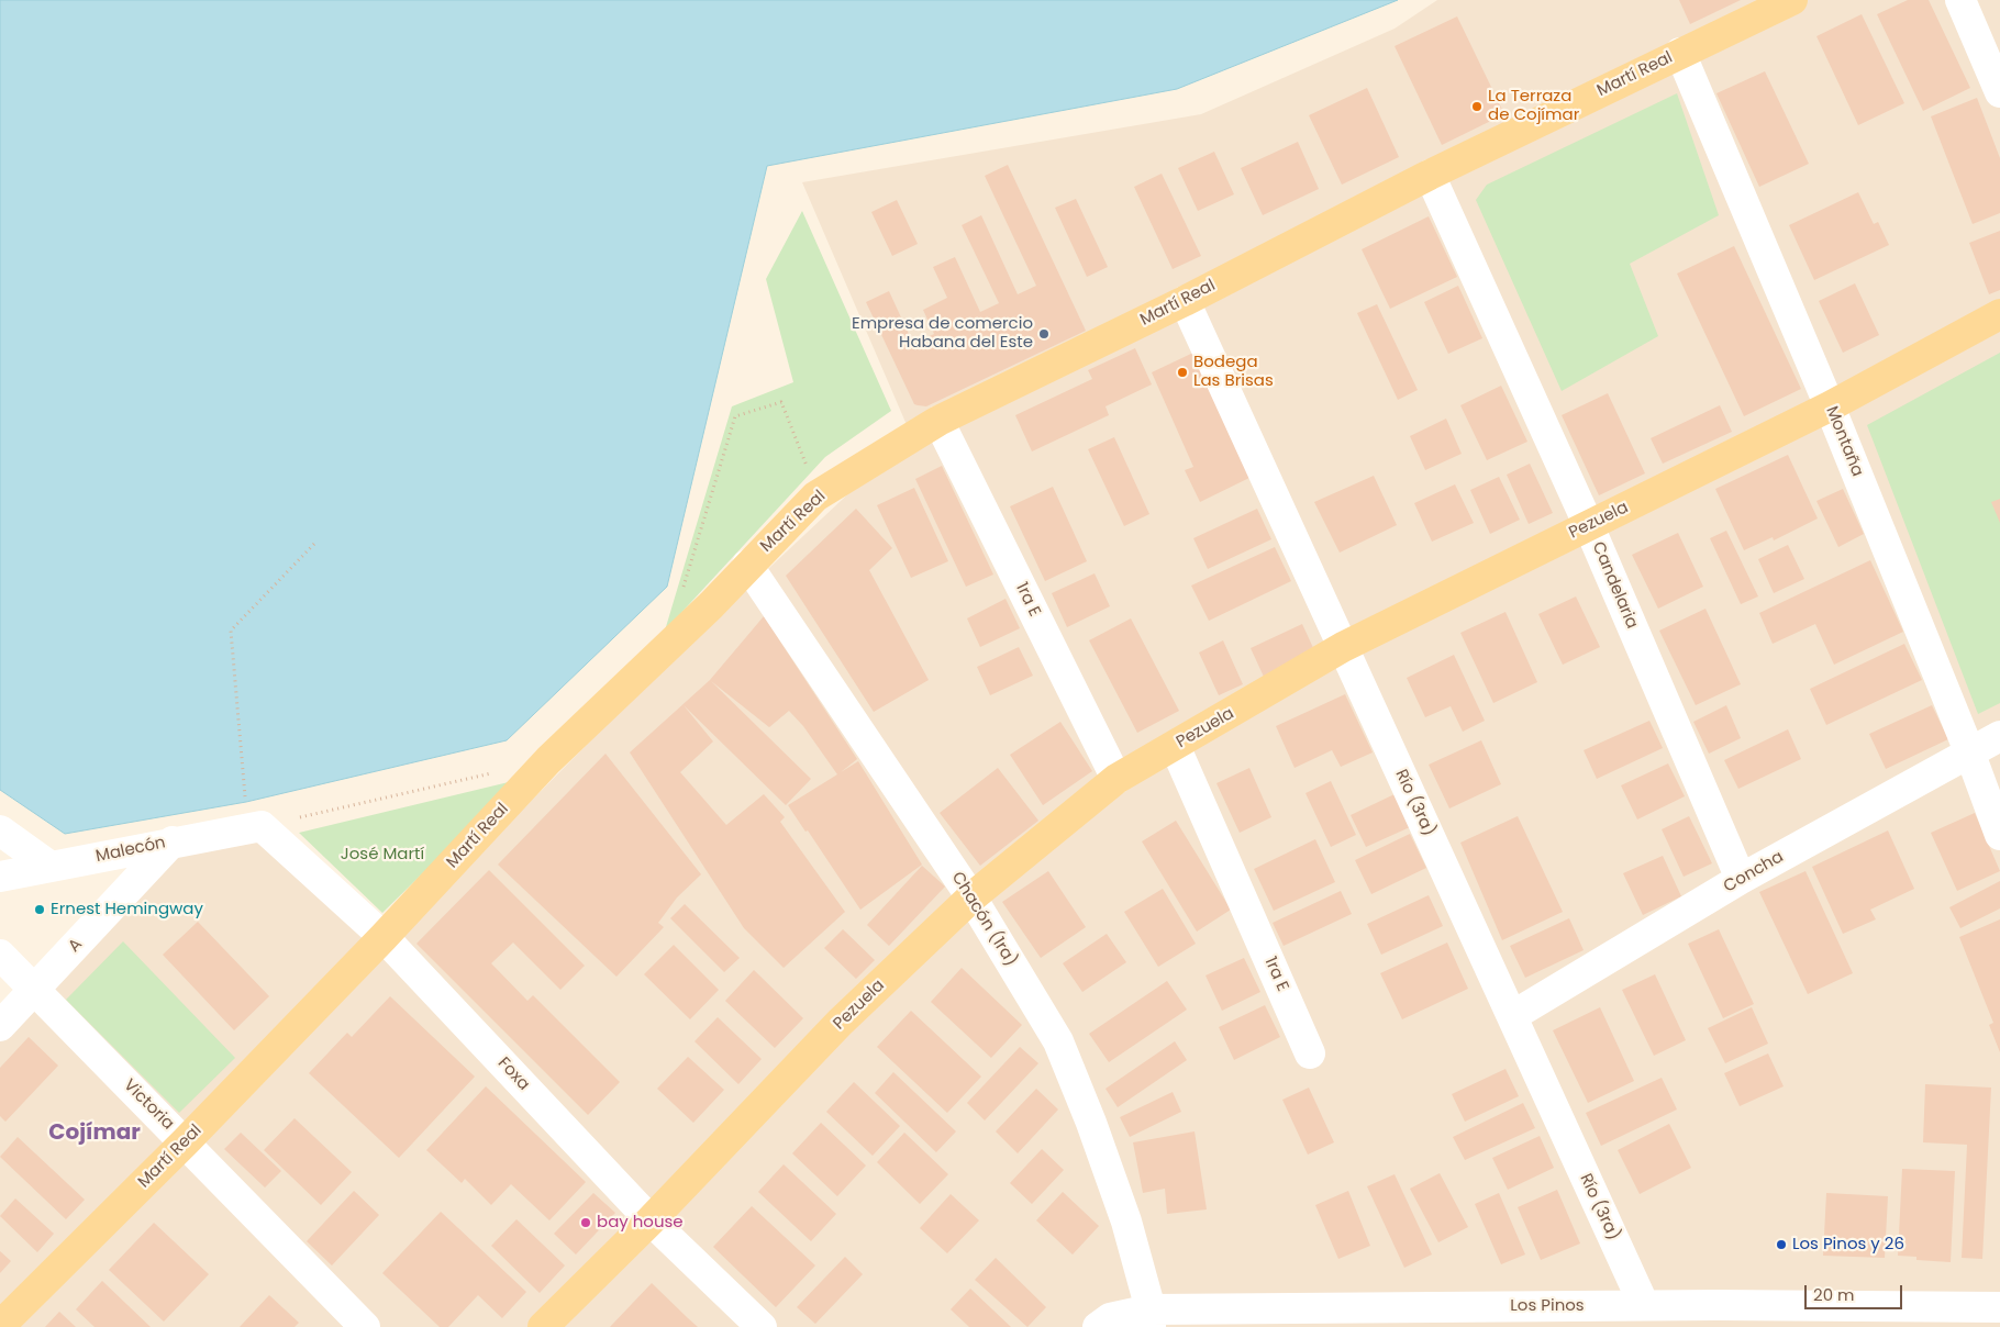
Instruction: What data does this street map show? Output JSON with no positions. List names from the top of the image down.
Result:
{
  "streets": {
    "main road": ["Martí Real", "Pezuela"],
    "street": [
      "Montaña",
      "Candelaria",
      "1ra E",
      "Río (3ra)",
      "Malecón",
      "Concha",
      "Chacón (1ra)",
      "A",
      "Foxa",
      "Victoria",
      "Los Pinos"
    ]
  },
  "crossings": [
    ["Martí Real", "Montaña"],
    ["Martí Real", "Candelaria"],
    ["Martí Real", "1ra E"],
    ["Martí Real", "Río (3ra)"],
    ["Martí Real", "Chacón (1ra)"],
    ["Martí Real", "Foxa"],
    ["Martí Real", "Victoria"],
    ["Montaña", "Pezuela"],
    ["Montaña", "Concha"],
    ["Pezuela", "Candelaria"],
    ["Pezuela", "1ra E"],
    ["Pezuela", "Río (3ra)"],
    ["Pezuela", "Chacón (1ra)"],
    ["Pezuela", "Foxa"],
    ["Candelaria", "Concha"],
    ["Río (3ra)", "Concha"],
    ["Río (3ra)", "Los Pinos"],
    ["Malecón", "A"],
    ["Malecón", "Foxa"],
    ["Chacón (1ra)", "Los Pinos"],
    ["A", "Victoria"]
  ],
  "districts": ["Cojímar"],
  "parks": ["José Martí"],
  "places": [
    "La Terraza de Cojímar",
    "Empresa de comercio Habana del Este",
    "Bodega Las Brisas",
    "Ernest Hemingway",
    "bay house",
    "Los Pinos y 26"
  ],
  "scale_bar": "20 m"
}
